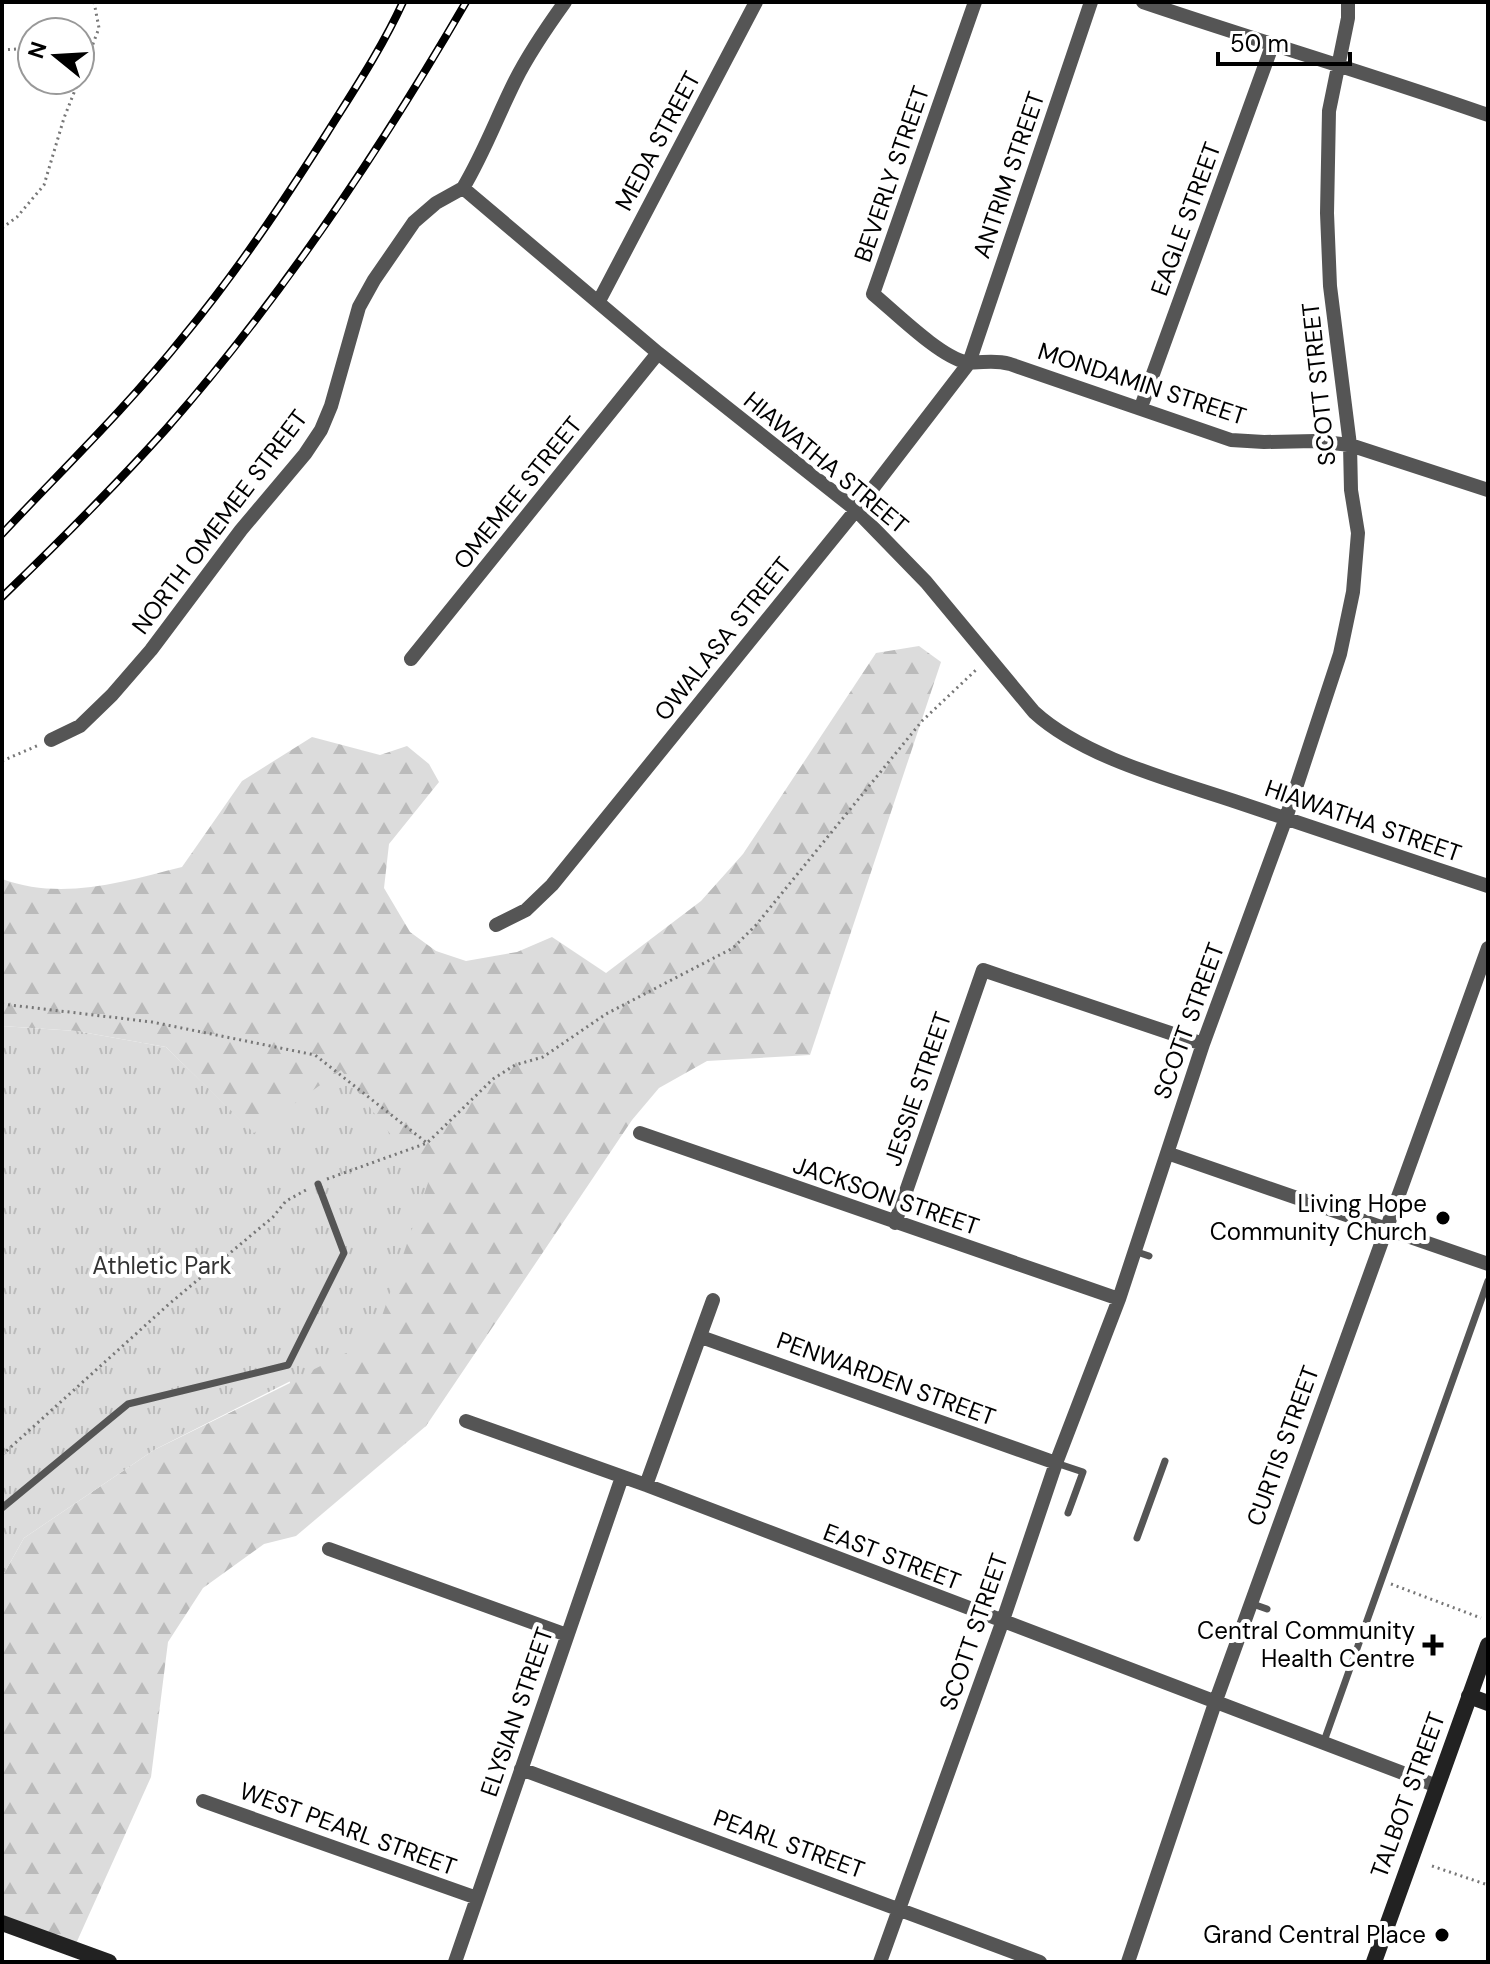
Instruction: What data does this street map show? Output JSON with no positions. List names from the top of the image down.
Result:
{
  "streets": {
    "main road": ["TALBOT STREET"],
    "street": [
      "MEDA STREET",
      "BEVERLY STREET",
      "ANTRIM STREET",
      "EAGLE STREET",
      "MONDAMIN STREET",
      "SCOTT STREET",
      "HIAWATHA STREET",
      "OMEMEE STREET",
      "NORTH OMEMEE STREET",
      "OWALASA STREET",
      "JESSIE STREET",
      "JACKSON STREET",
      "PENWARDEN STREET",
      "CURTIS STREET",
      "EAST STREET",
      "ELYSIAN STREET",
      "WEST PEARL STREET",
      "PEARL STREET"
    ]
  },
  "crossings": [
    ["MEDA STREET", "HIAWATHA STREET"],
    ["BEVERLY STREET", "ANTRIM STREET"],
    ["BEVERLY STREET", "MONDAMIN STREET"],
    ["BEVERLY STREET", "OWALASA STREET"],
    ["ANTRIM STREET", "MONDAMIN STREET"],
    ["ANTRIM STREET", "OWALASA STREET"],
    ["EAGLE STREET", "MONDAMIN STREET"],
    ["MONDAMIN STREET", "SCOTT STREET"],
    ["MONDAMIN STREET", "OWALASA STREET"],
    ["SCOTT STREET", "HIAWATHA STREET"],
    ["SCOTT STREET", "JESSIE STREET"],
    ["SCOTT STREET", "JACKSON STREET"],
    ["SCOTT STREET", "PENWARDEN STREET"],
    ["SCOTT STREET", "EAST STREET"],
    ["SCOTT STREET", "PEARL STREET"],
    ["HIAWATHA STREET", "OMEMEE STREET"],
    ["HIAWATHA STREET", "NORTH OMEMEE STREET"],
    ["HIAWATHA STREET", "OWALASA STREET"],
    ["JESSIE STREET", "JACKSON STREET"],
    ["CURTIS STREET", "EAST STREET"],
    ["EAST STREET", "ELYSIAN STREET"],
    ["EAST STREET", "TALBOT STREET"],
    ["ELYSIAN STREET", "WEST PEARL STREET"],
    ["ELYSIAN STREET", "PEARL STREET"]
  ],
  "parks": ["Athletic Park"],
  "places": {
    "other": ["Living Hope Community Church", "Grand Central Place"],
    "health": ["Central Community Health Centre"]
  },
  "scale_bar": "50 m",
  "north": "left"
}
